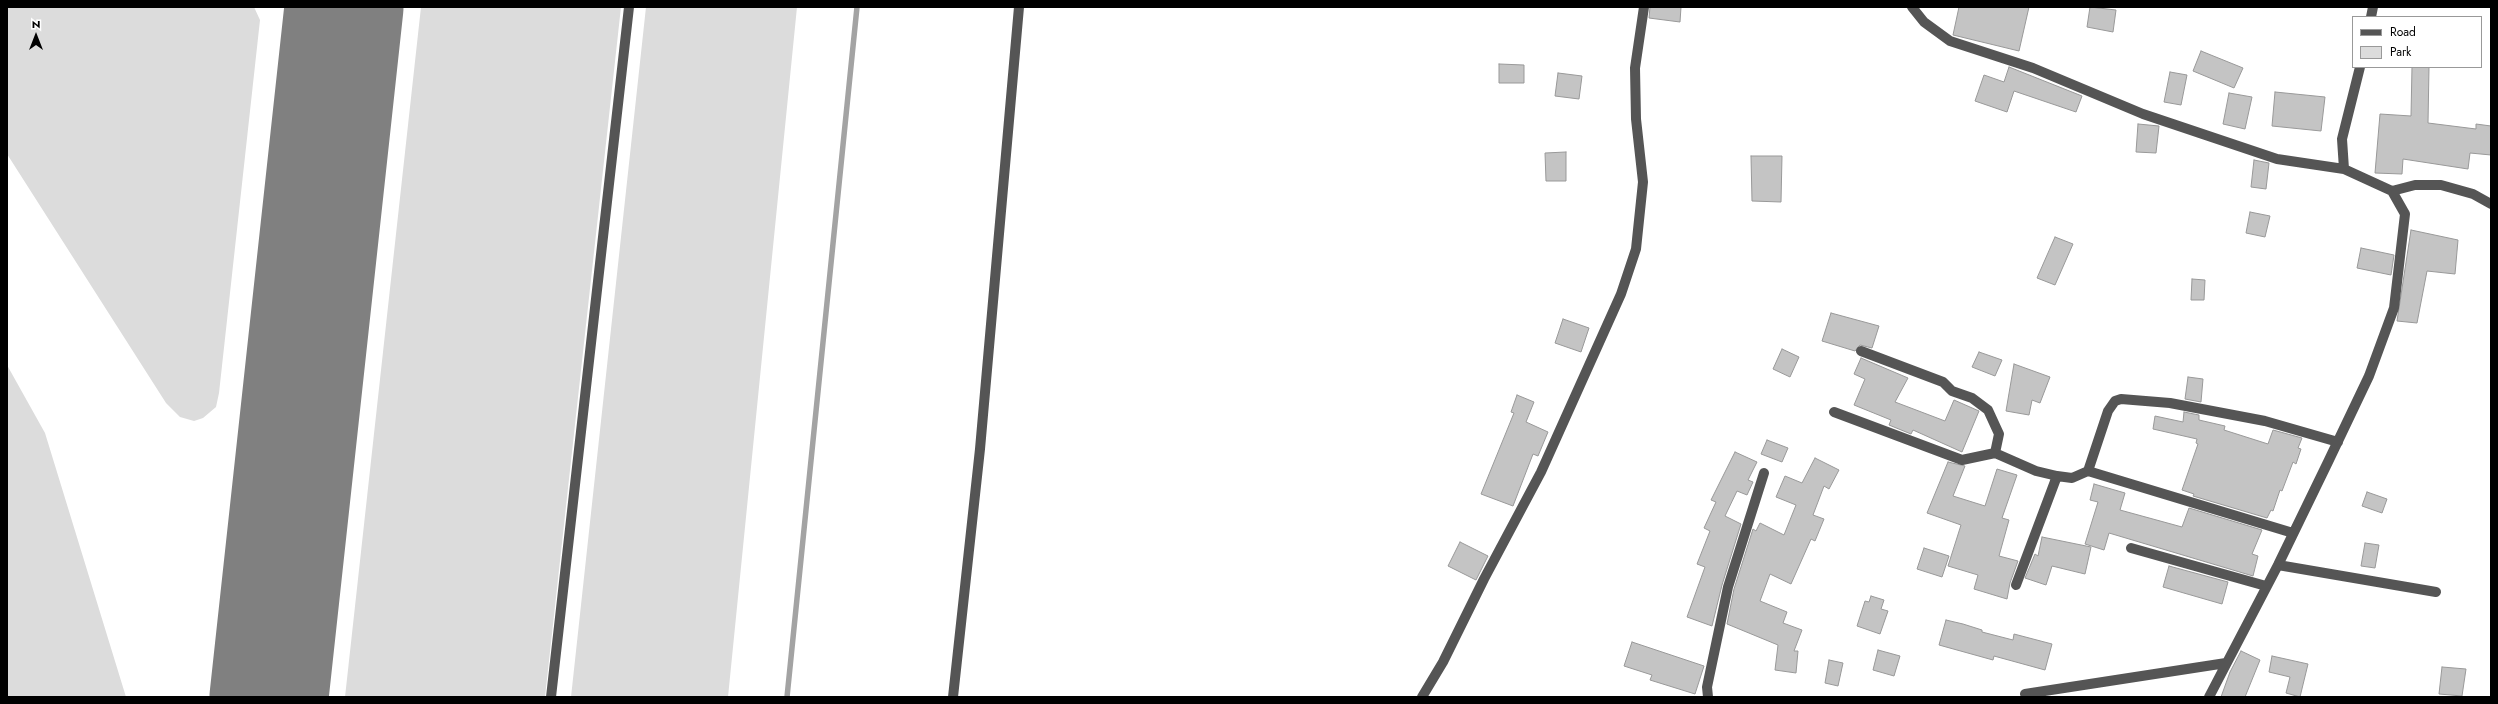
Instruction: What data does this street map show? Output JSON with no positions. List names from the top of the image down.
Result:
{
  "legend": ["Road", "Park"],
  "north": "top"
}
